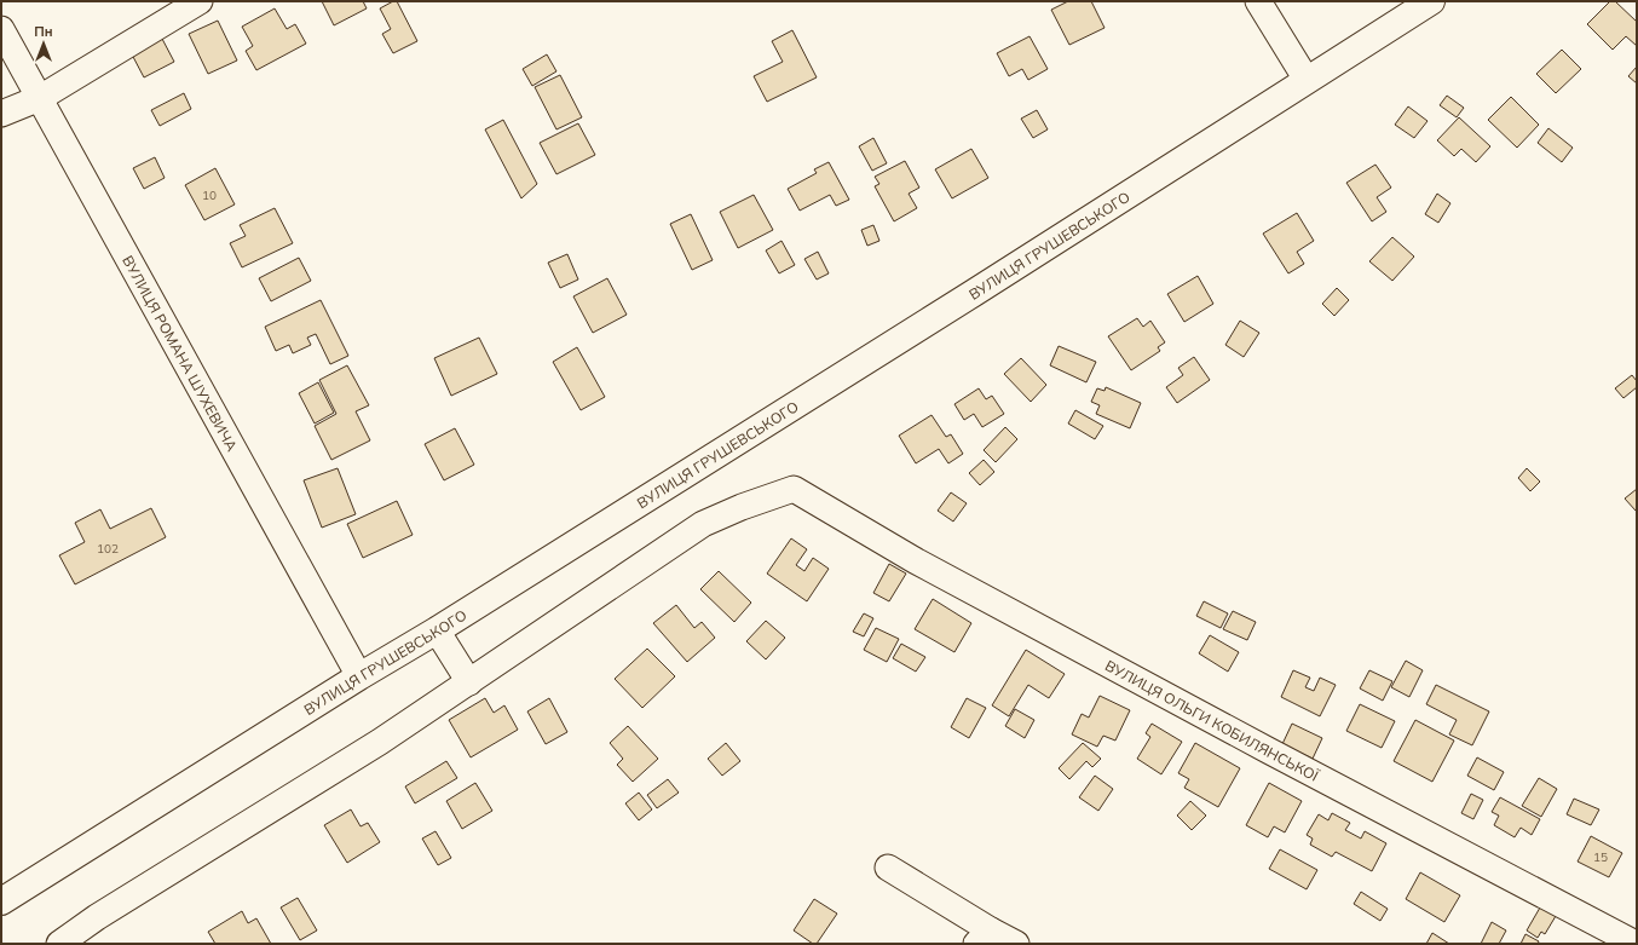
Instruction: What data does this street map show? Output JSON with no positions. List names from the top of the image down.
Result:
{
  "streets": {
    "highway": ["ВУЛИЦЯ ГРУШЕВСЬКОГО"],
    "street": ["ВУЛИЦЯ РОМАНА ШУХЕВИЧА", "ВУЛИЦЯ ОЛЬГИ КОБИЛЯНСЬКОЇ"]
  },
  "crossings": [
    ["ВУЛИЦЯ ГРУШЕВСЬКОГО", "ВУЛИЦЯ РОМАНА ШУХЕВИЧА"]
  ],
  "house_numbers": ["10", "102", "15"],
  "north": "top"
}
